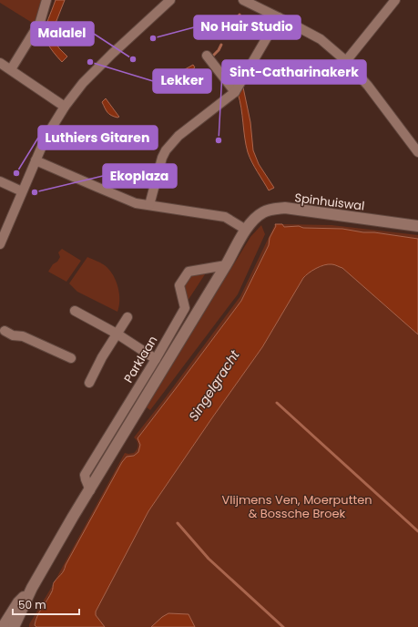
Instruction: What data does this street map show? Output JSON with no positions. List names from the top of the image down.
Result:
{
  "streets": {
    "main road": ["Spinhuiswal", "Parklaan"]
  },
  "crossings": [
    ["Spinhuiswal", "Parklaan"]
  ],
  "water": ["Singelgracht"],
  "parks": ["Vlijmens Ven, Moerputten & Bossche Broek"],
  "places": [
    "No Hair Studio",
    "Malalel",
    "Lekker",
    "Sint-Catharinakerk",
    "Luthiers Gitaren",
    "Ekoplaza"
  ],
  "scale_bar": "50 m"
}
